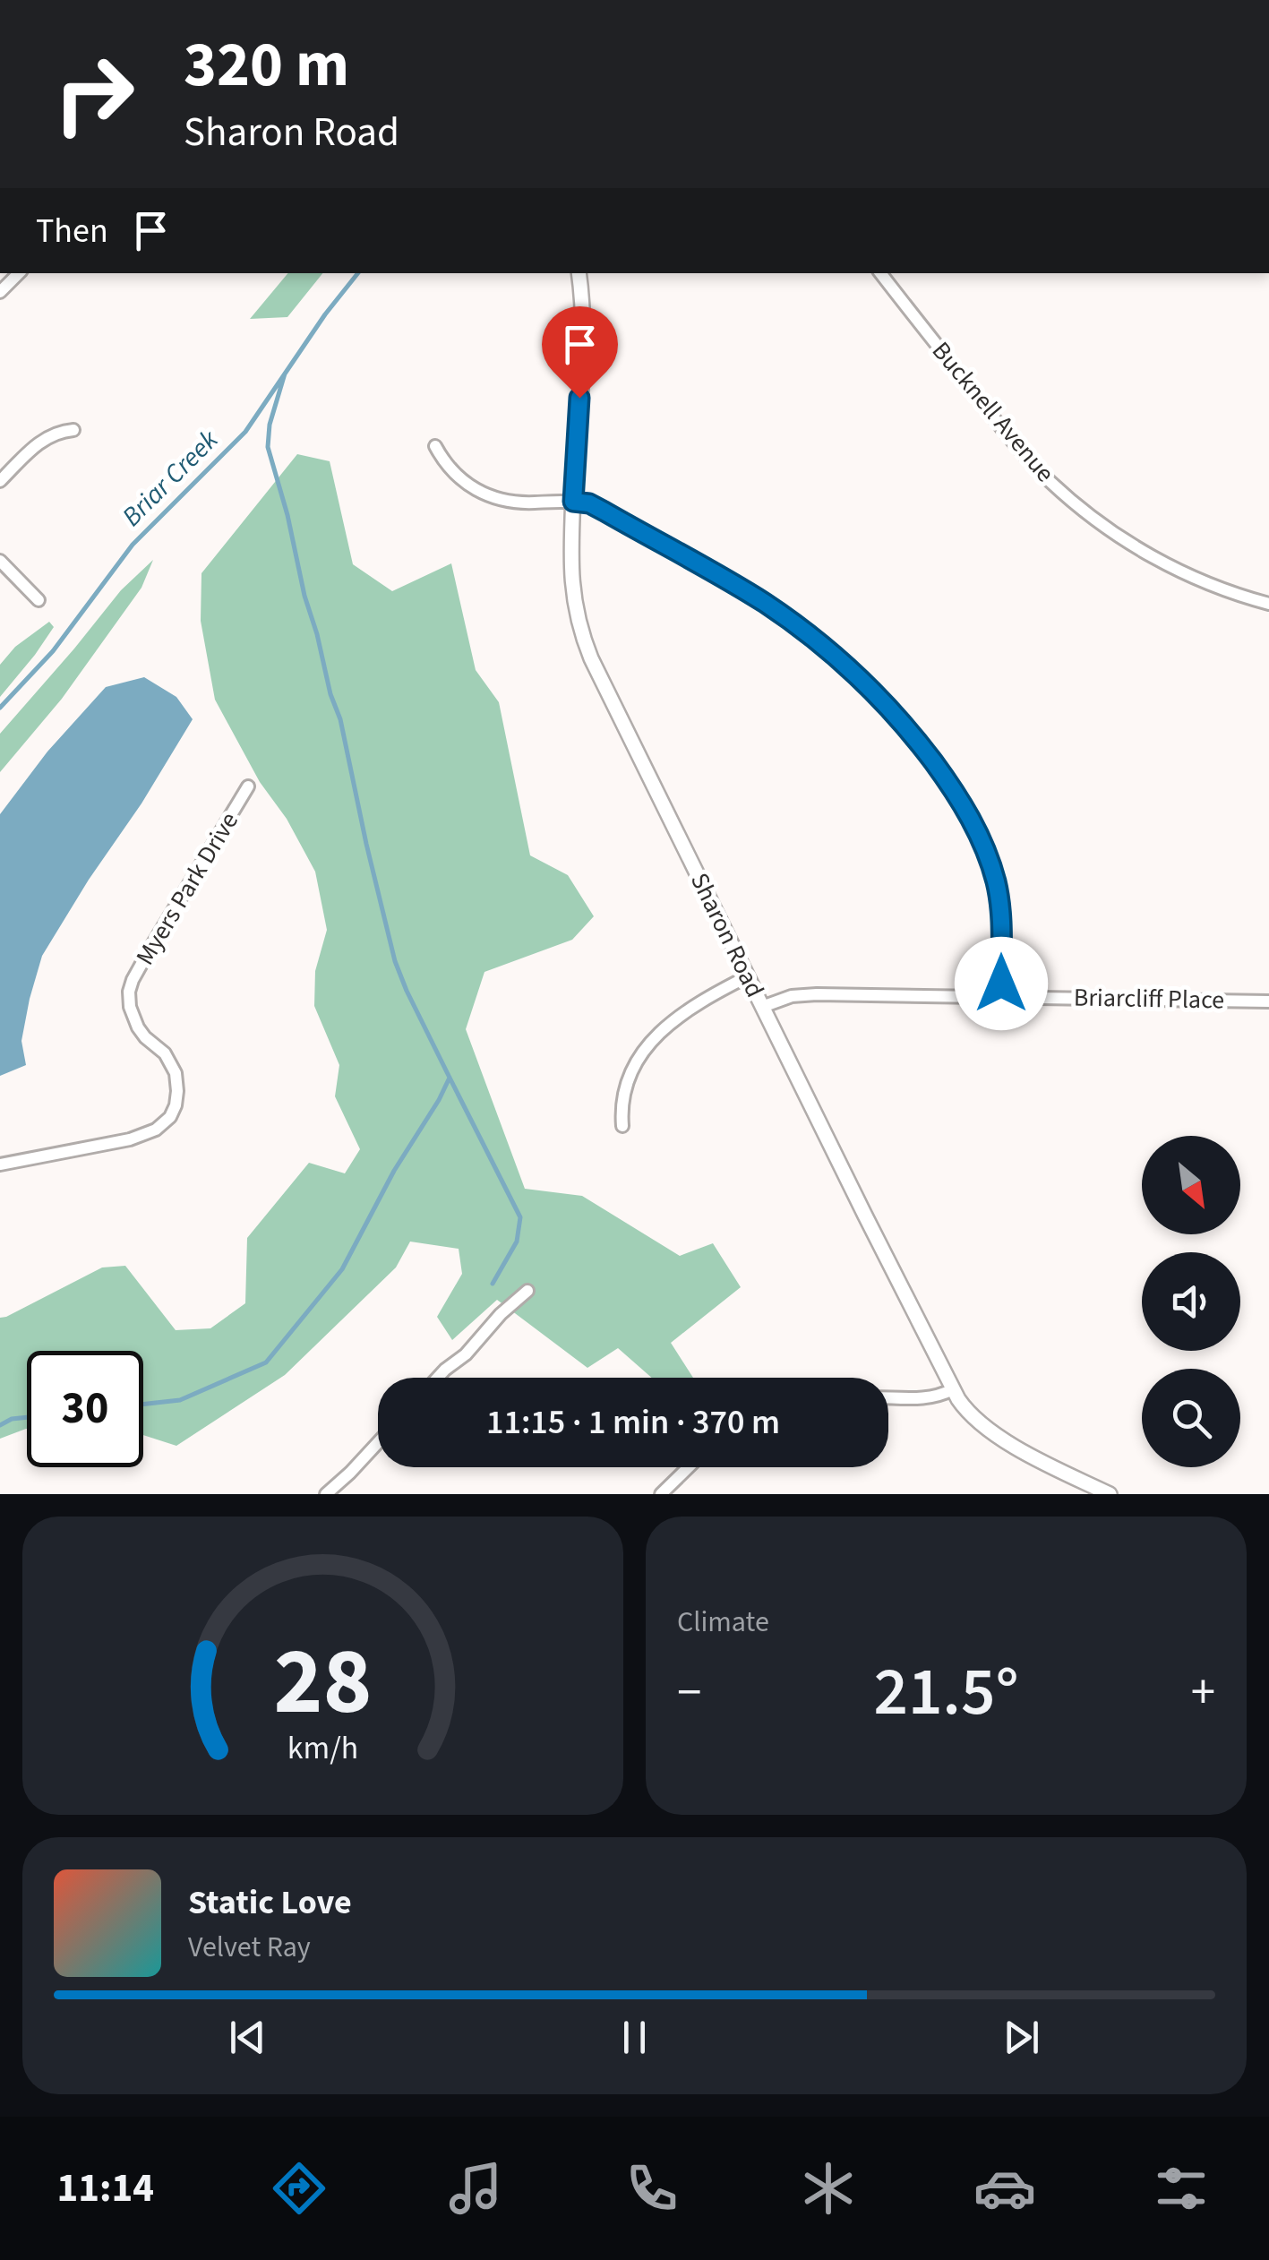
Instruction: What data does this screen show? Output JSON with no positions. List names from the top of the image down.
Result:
{
  "streets": {
    "street": [
      "Bucknell Avenue",
      "Myers Park Drive",
      "Sharon Road",
      "Briarcliff Place"
    ]
  },
  "crossings": [
    ["Sharon Road", "Briarcliff Place"]
  ],
  "water": ["Briar Creek"],
  "north": "bottom right",
  "page": {
    "turn": ["320 m", "Sharon Road"],
    "then": "Then",
    "limit": "30",
    "trip": "11:15 · 1 min · 370 m",
    "tile": "Climate",
    "heat": ["−", "21.5°", "+"],
    "song": ["Static Love", "Velvet Ray"],
    "tabs": "11:14",
    "gauge": ["28", "km/h"]
  }
}
